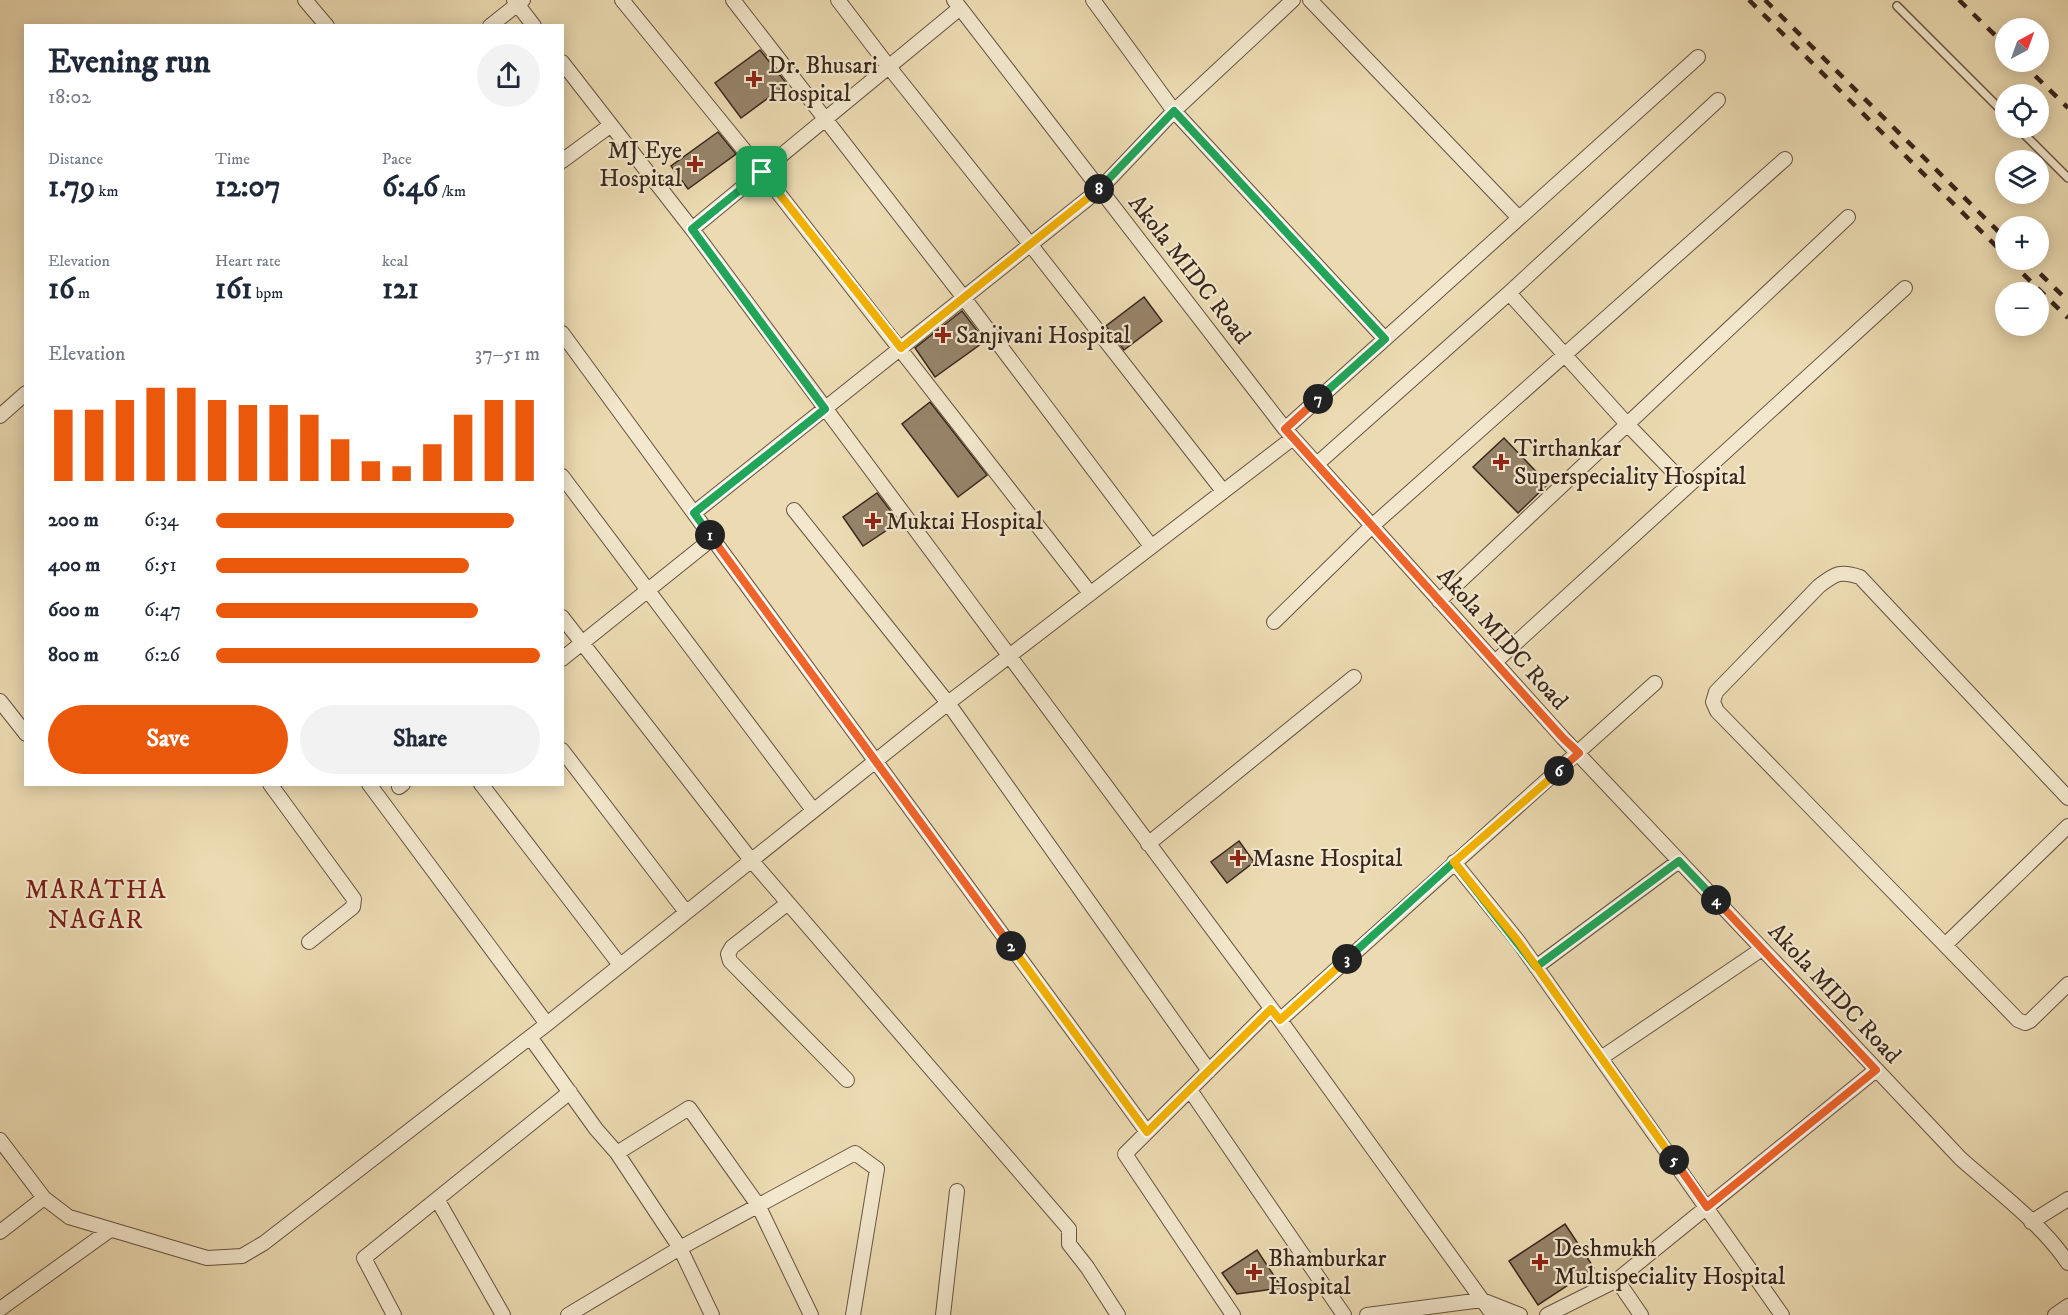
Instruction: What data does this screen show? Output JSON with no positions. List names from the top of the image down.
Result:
{
  "streets": {
    "street": ["Akola MIDC Road"]
  },
  "districts": ["MARATHA NAGAR"],
  "places": {
    "health": [
      "Dr. Bhusari Hospital",
      "MJ Eye Hospital",
      "Sanjivani Hospital",
      "Tirthankar Superspeciality Hospital",
      "Muktai Hospital",
      "Masne Hospital",
      "Deshmukh Multispeciality Hospital",
      "Bhamburkar Hospital"
    ]
  },
  "north": "top right",
  "page": {
    "map_buttons": ["+", "−"],
    "heading": ["Evening run", "18:02"],
    "stats": [
      ["Distance", "1.79 km"],
      ["Time", "12:07"],
      ["Pace", "6:46 /km"],
      ["Elevation", "16 m"],
      ["Heart rate", "161 bpm"],
      ["kcal", "121"]
    ],
    "pins": [
      "8",
      "7",
      "1",
      "6",
      "4",
      "2",
      "3",
      "5"
    ],
    "chart": ["Elevation", "37–51 m"],
    "list": [
      {
        "name": "200 m",
        "note": "6:34"
      },
      {
        "name": "400 m",
        "note": "6:51"
      },
      {
        "name": "600 m",
        "note": "6:47"
      },
      {
        "name": "800 m",
        "note": "6:26"
      }
    ],
    "buttons": ["Save", "Share"]
  }
}
